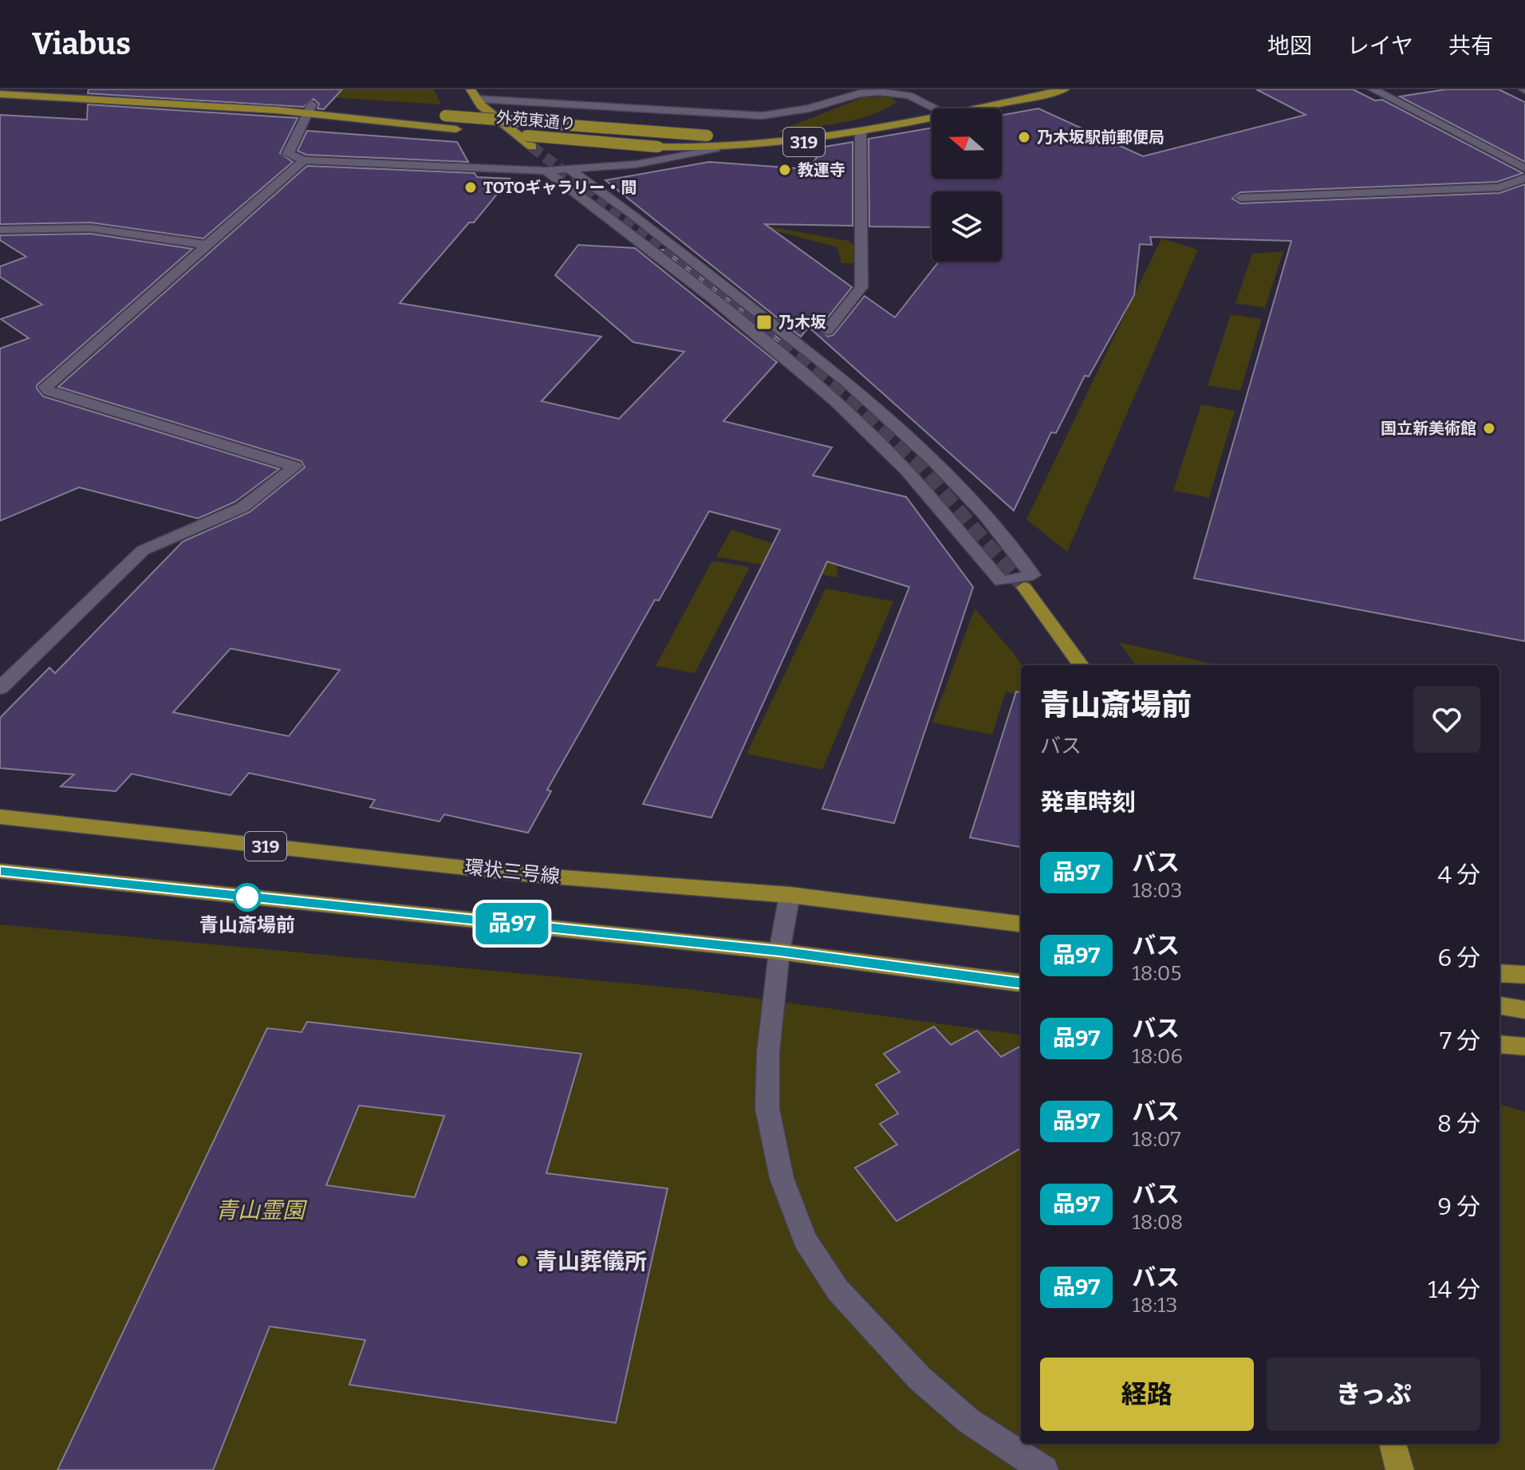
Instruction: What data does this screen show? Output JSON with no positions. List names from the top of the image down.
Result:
{
  "streets": {
    "main road": ["外苑東通り", "319", "環状三号線"]
  },
  "parks": ["青山霊園"],
  "places": {
    "other": [
      "乃木坂駅前郵便局",
      "教運寺",
      "TOTOギャラリー・間",
      "国立新美術館",
      "青山斎場前",
      "青山葬儀所"
    ],
    "transit": ["乃木坂"]
  },
  "lines": ["bus line 品97"],
  "north": "left",
  "page": {
    "header": "Viabus",
    "nav": ["地図", "レイヤ", "共有"],
    "on_map": "品97",
    "heading": [
      ["青山斎場前", "バス"],
      "発車時刻"
    ],
    "list": [
      {
        "mark": "品97",
        "name": "バス",
        "note": "18:03",
        "value": "4 分"
      },
      {
        "mark": "品97",
        "name": "バス",
        "note": "18:05",
        "value": "6 分"
      },
      {
        "mark": "品97",
        "name": "バス",
        "note": "18:06",
        "value": "7 分"
      },
      {
        "mark": "品97",
        "name": "バス",
        "note": "18:07",
        "value": "8 分"
      },
      {
        "mark": "品97",
        "name": "バス",
        "note": "18:08",
        "value": "9 分"
      },
      {
        "mark": "品97",
        "name": "バス",
        "note": "18:13",
        "value": "14 分"
      }
    ],
    "buttons": ["経路", "きっぷ"]
  }
}
